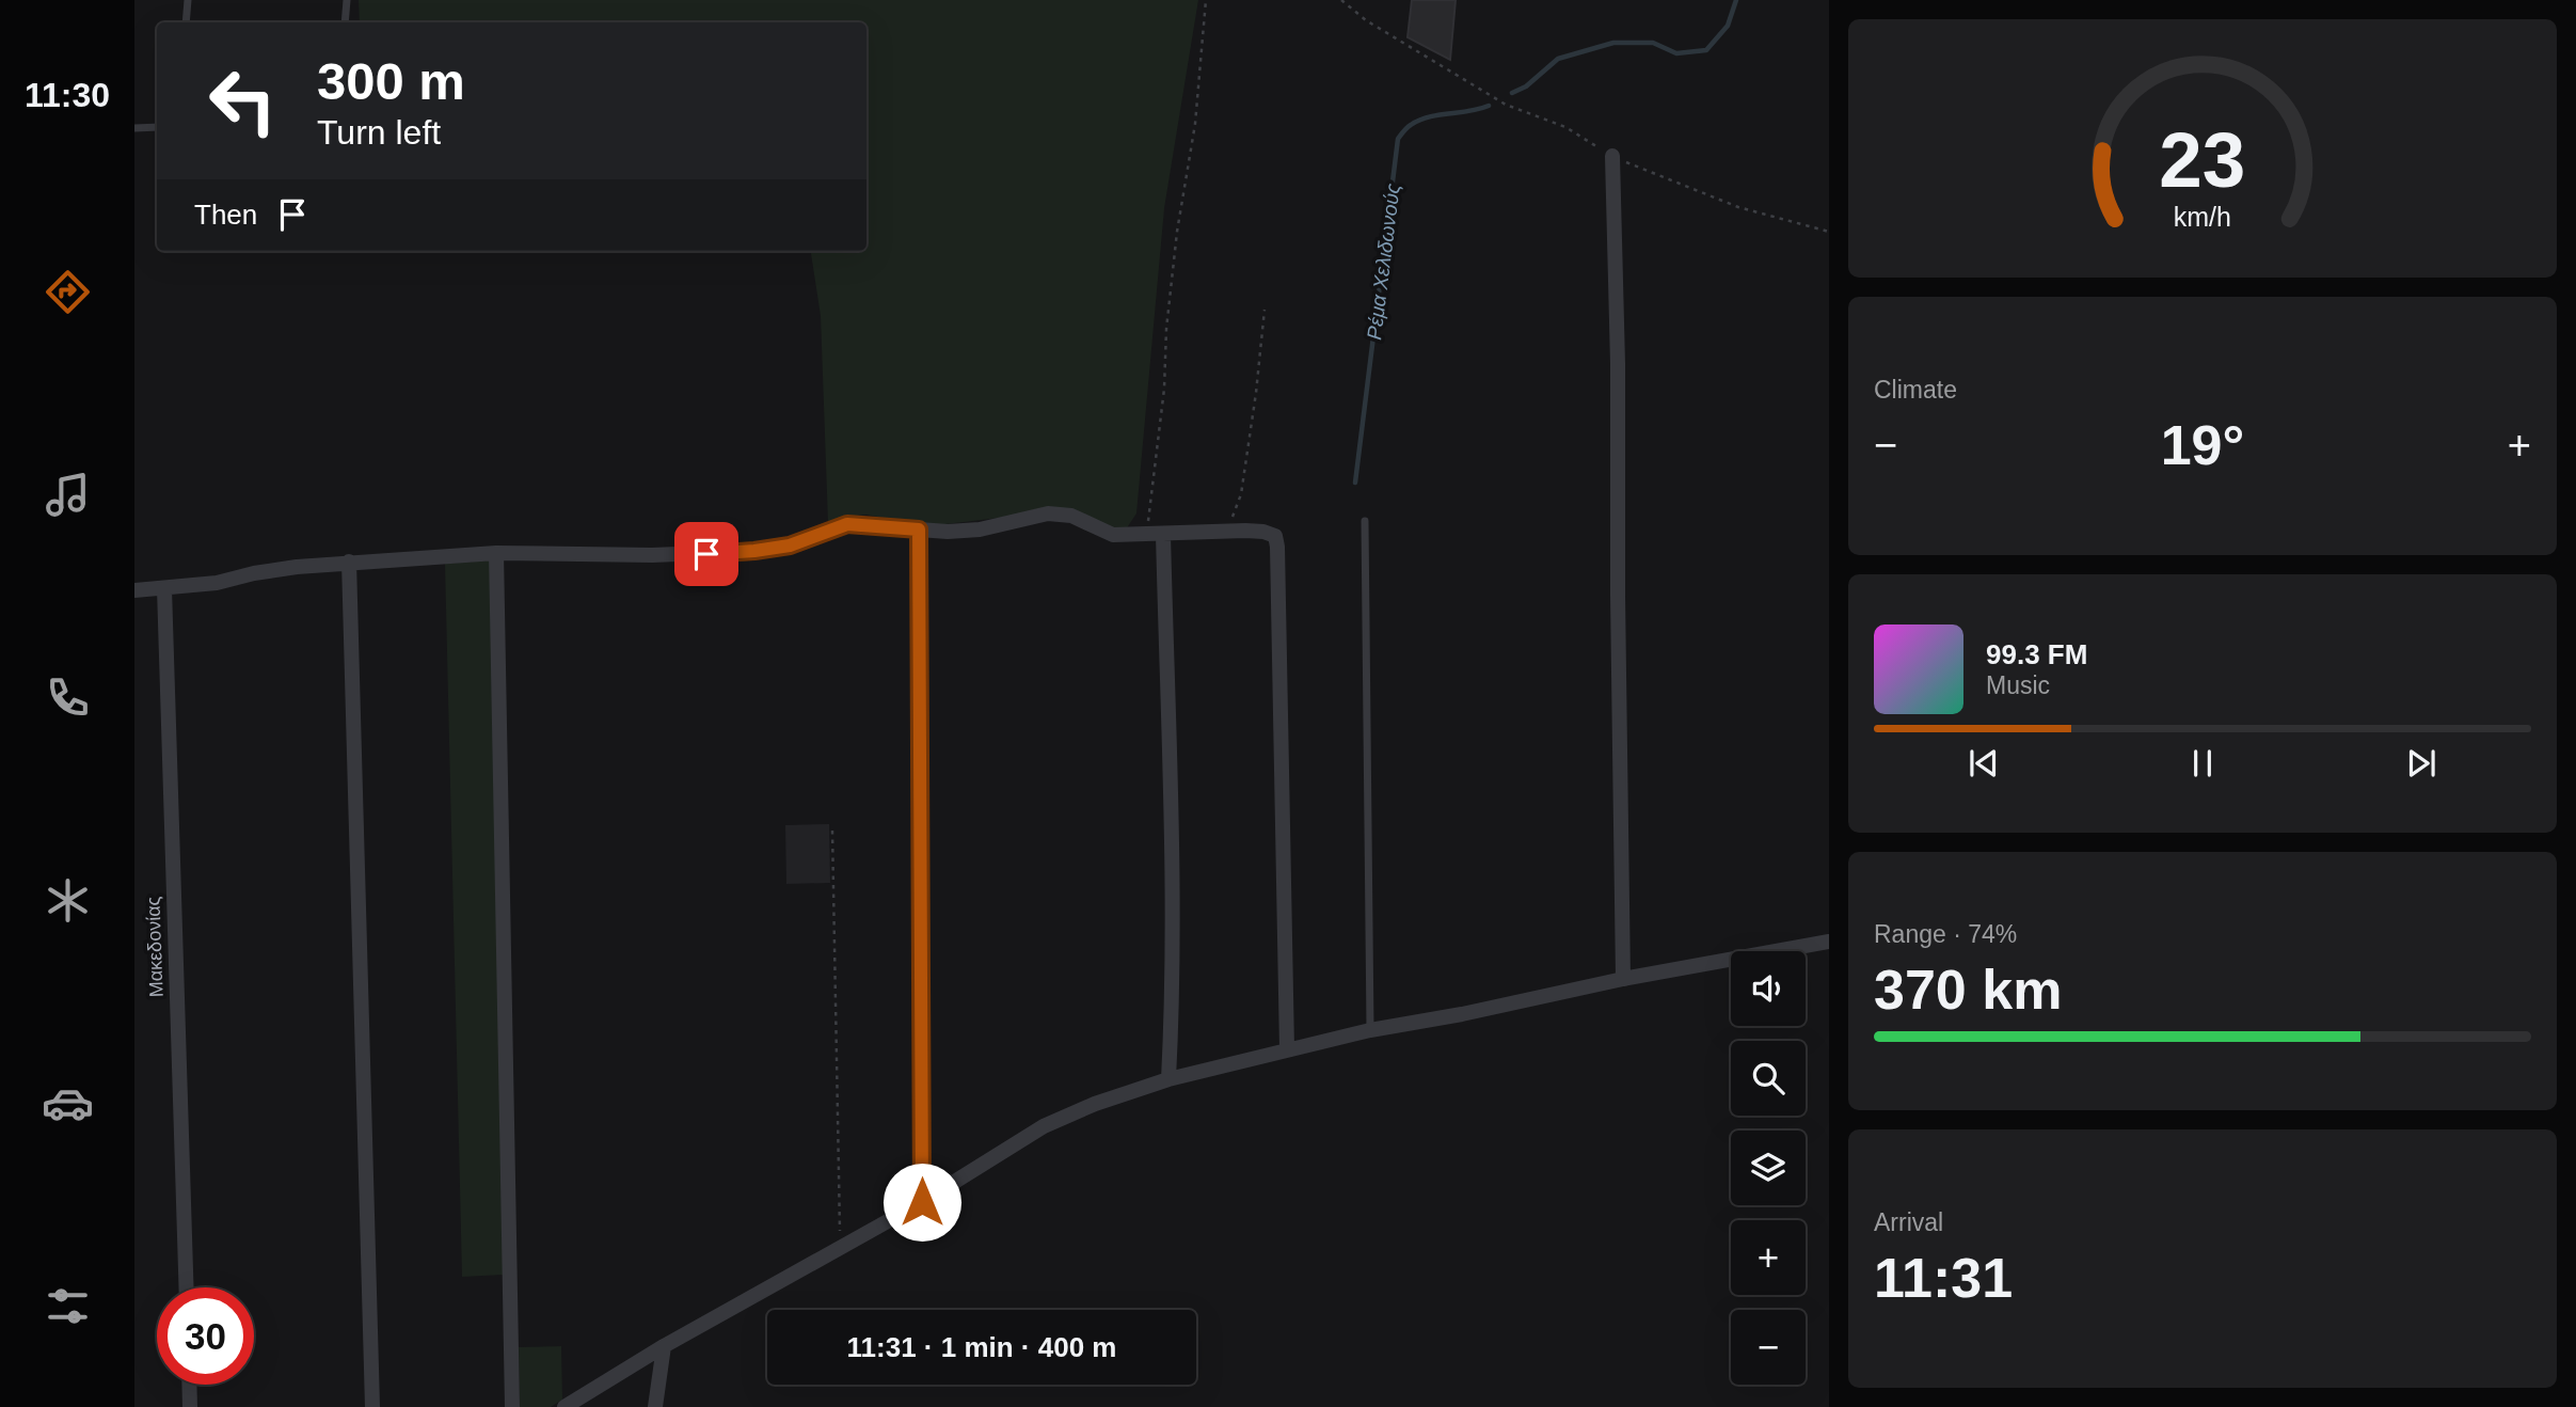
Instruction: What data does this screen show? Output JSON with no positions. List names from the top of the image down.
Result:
{
  "streets": {
    "street": ["Μακεδονίας"]
  },
  "water": ["Ρέμα Χελιδωνούς"],
  "page": {
    "tabs": "11:30",
    "turn": ["300 m", "Turn left"],
    "then": "Then",
    "tile": [
      "Climate",
      ["Range · 74%", "370 km"],
      ["Arrival", "11:31"]
    ],
    "heat": ["−", "19°", "+"],
    "song": ["99.3 FM", "Music"],
    "map_buttons": ["+", "−"],
    "limit": "30",
    "trip": "11:31 · 1 min · 400 m",
    "gauge": ["23", "km/h"]
  }
}
